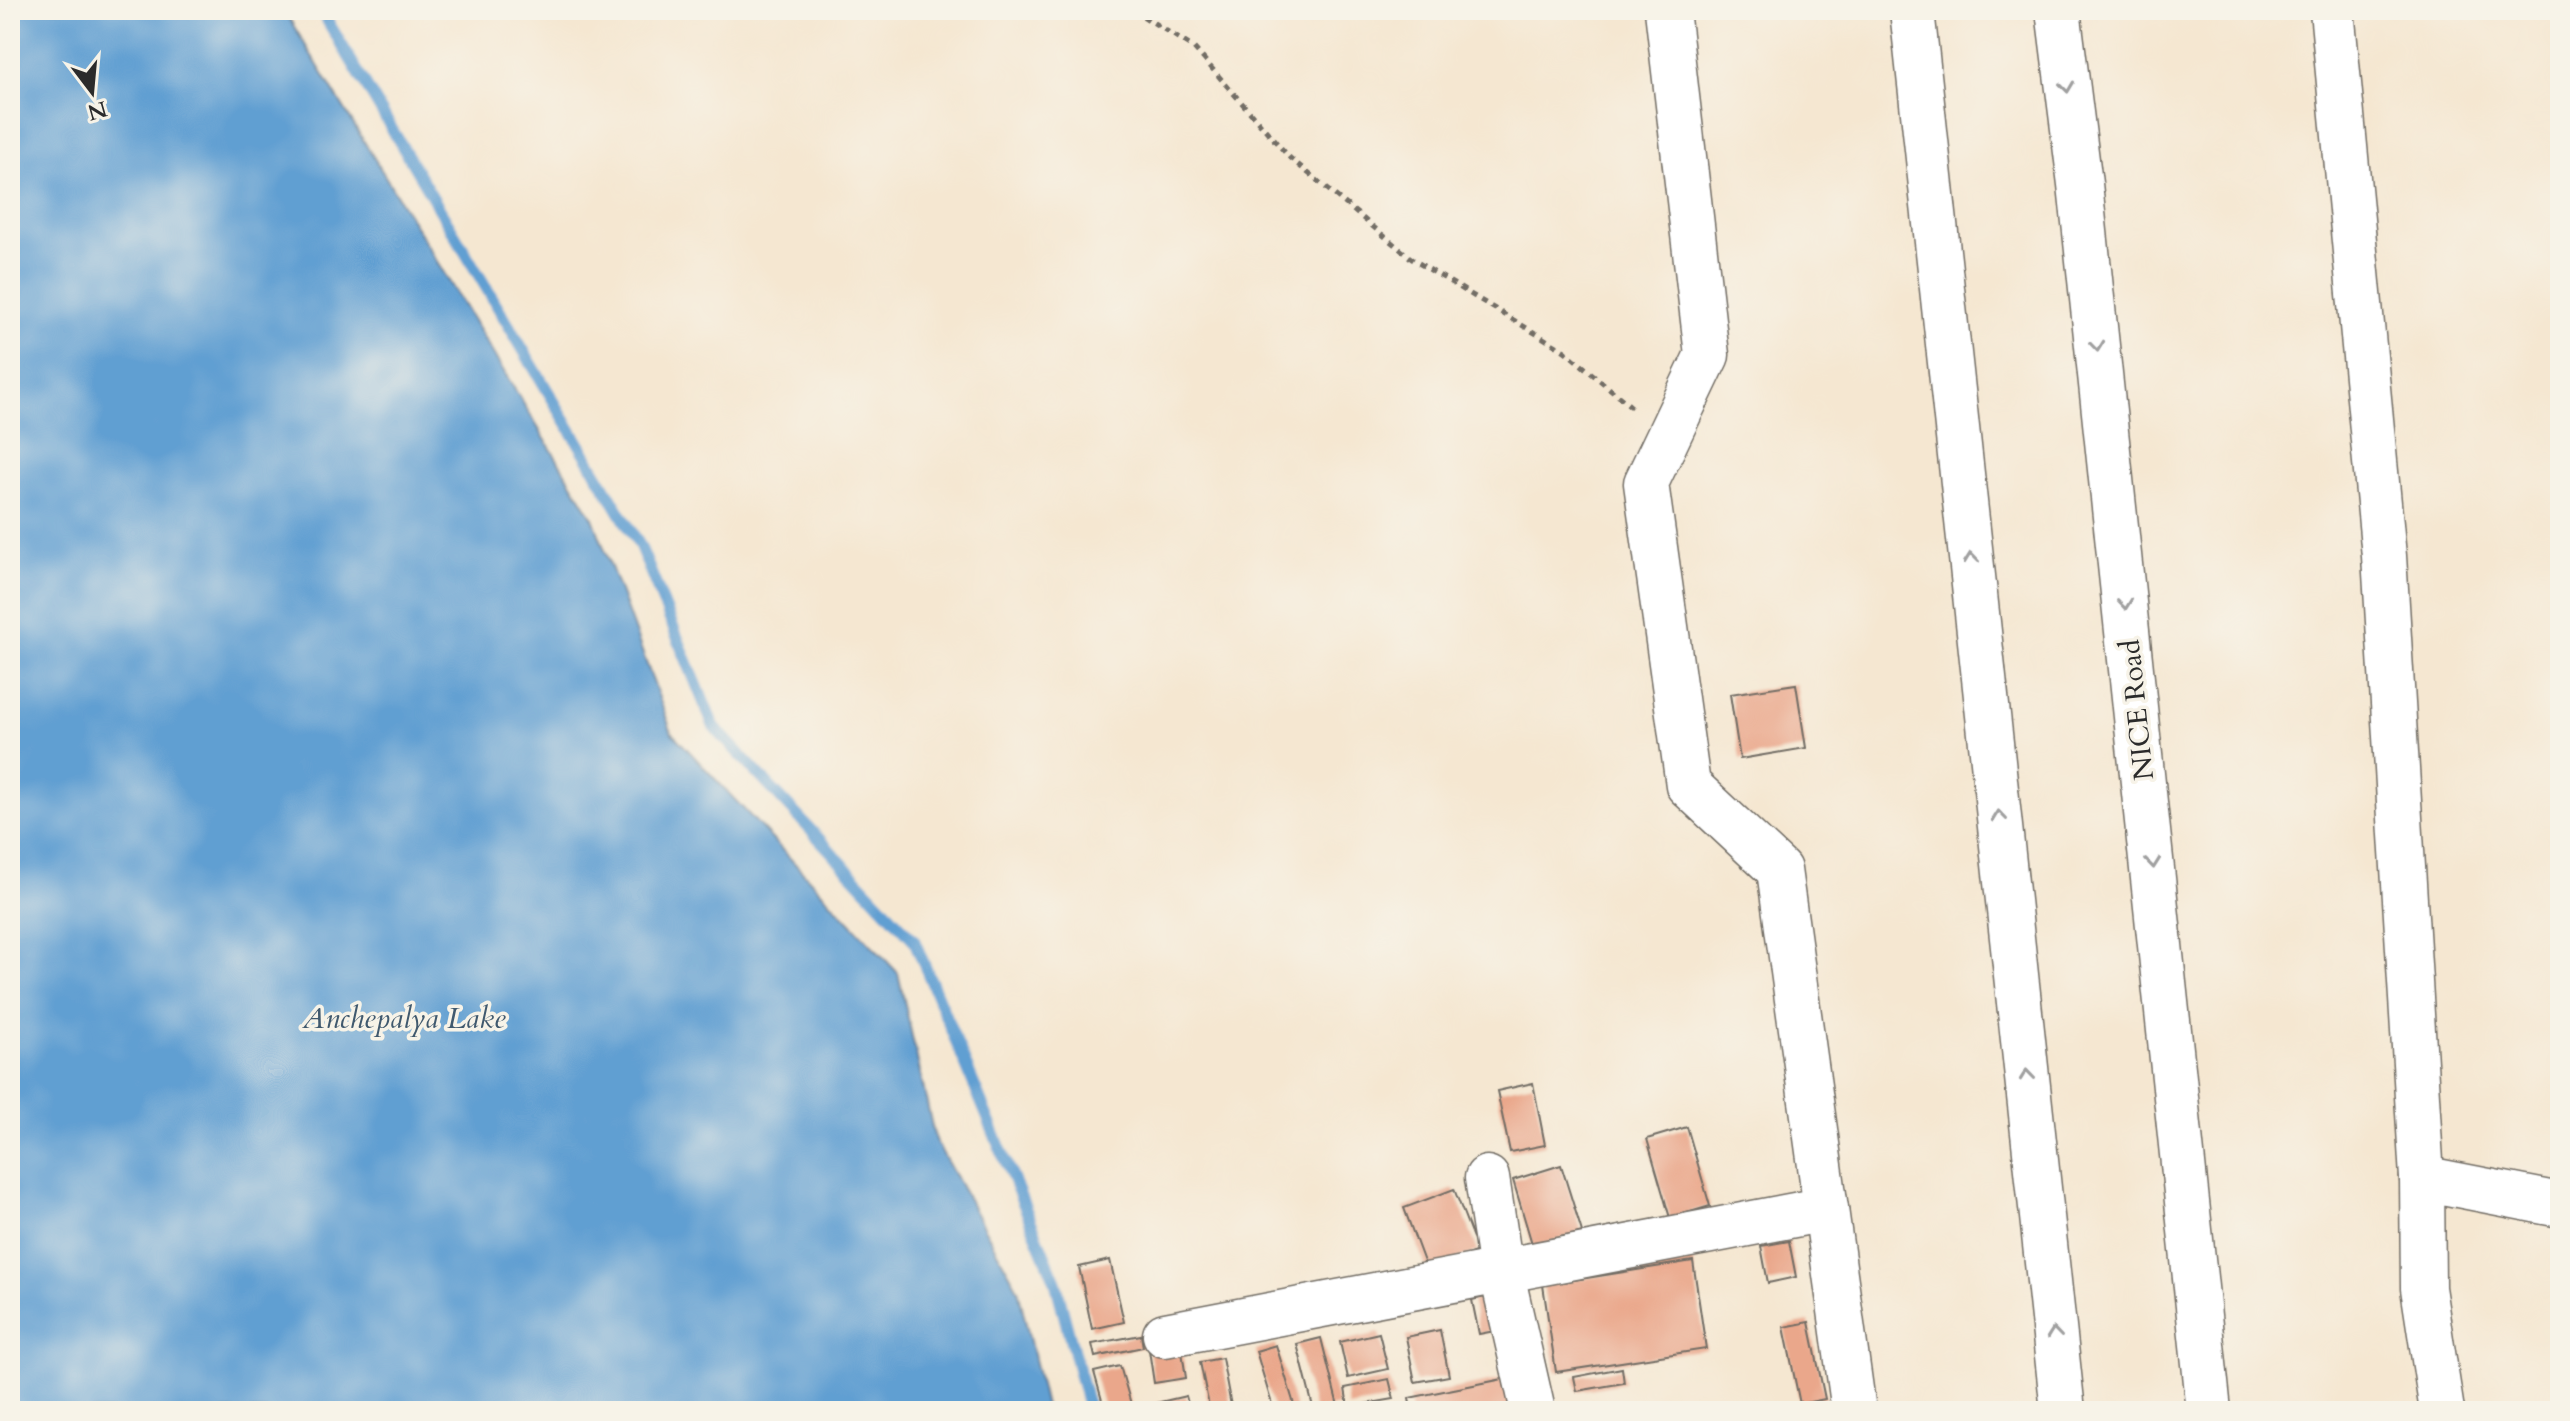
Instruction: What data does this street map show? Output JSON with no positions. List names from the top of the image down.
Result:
{
  "streets": {
    "main road": ["NICE Road"]
  },
  "water": ["Anchepalya Lake"],
  "north": "bottom"
}
